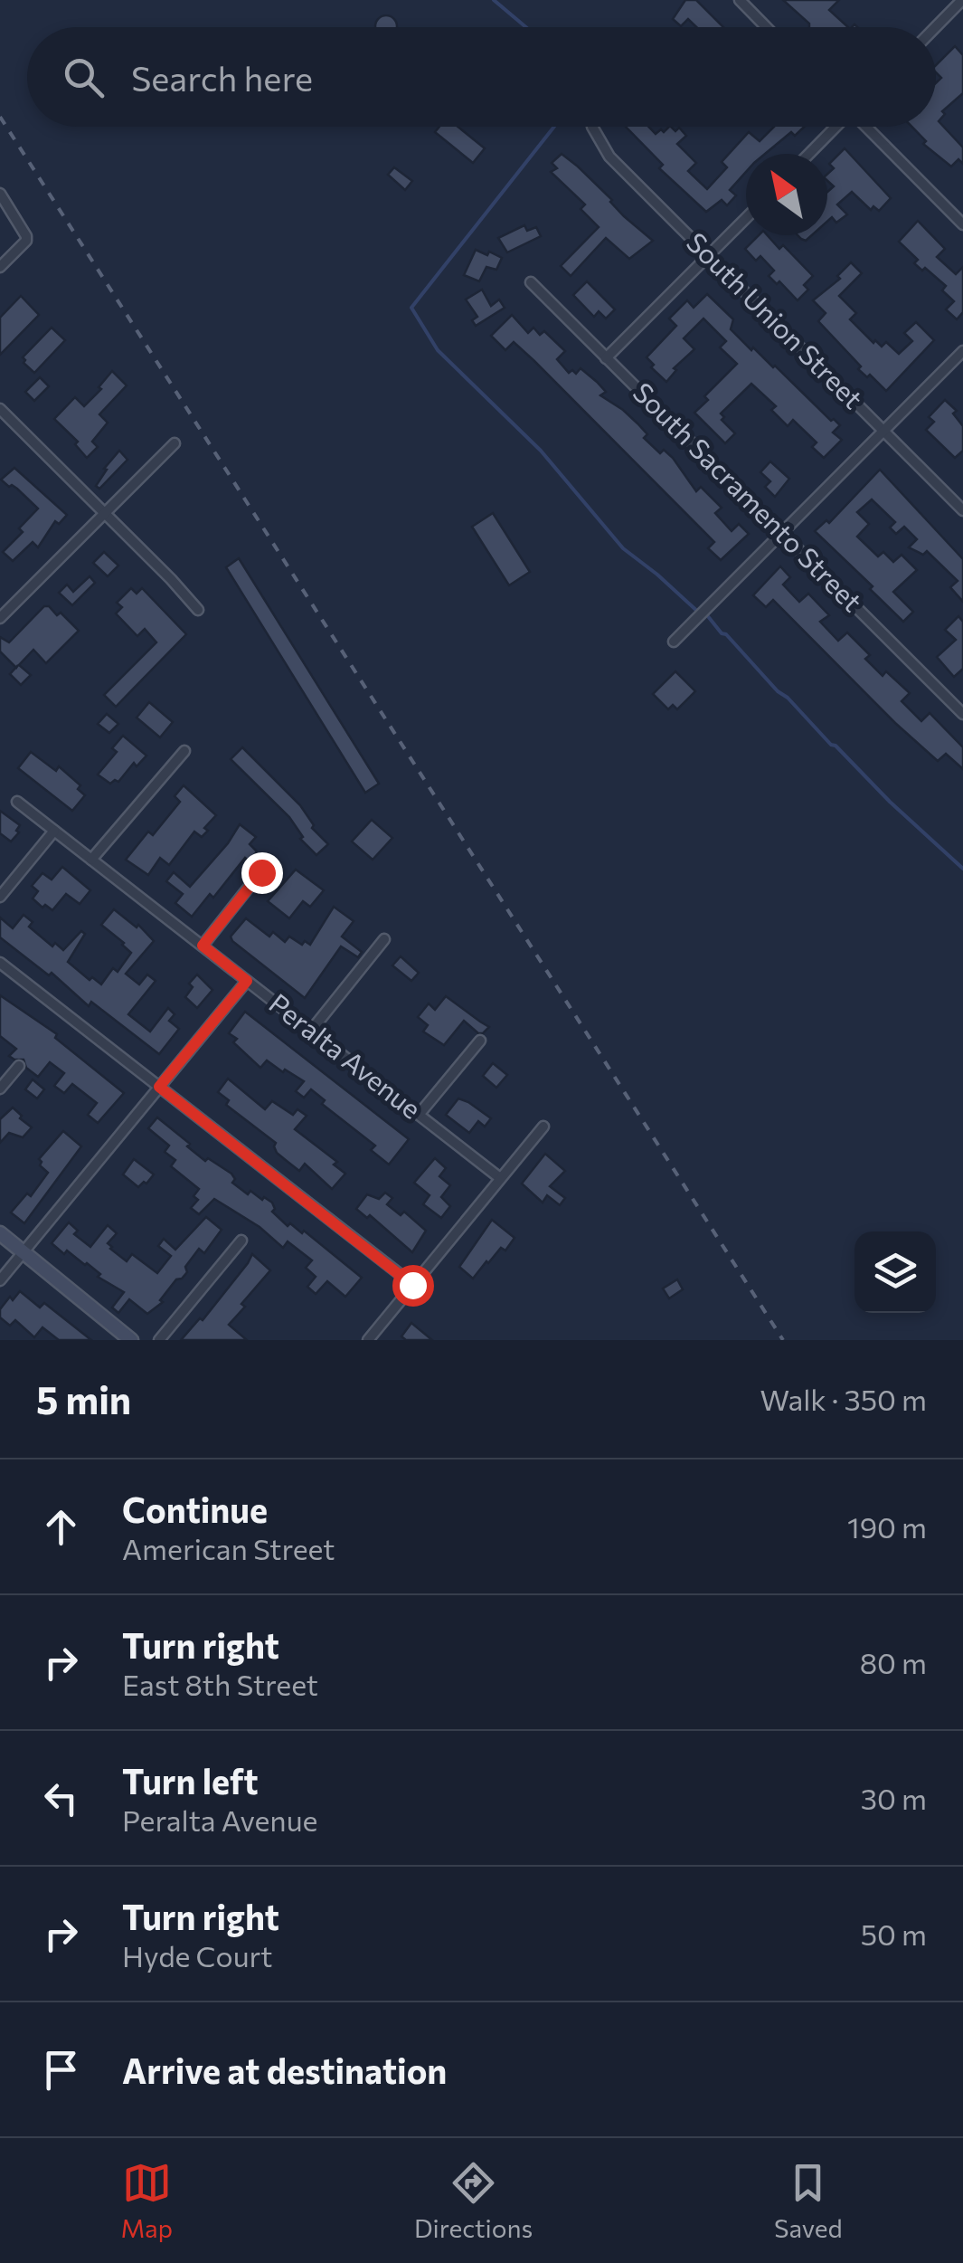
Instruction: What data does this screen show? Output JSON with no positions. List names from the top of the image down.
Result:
{
  "streets": {
    "street": ["South Union Street", "South Sacramento Street", "Peralta Avenue"]
  },
  "north": "top left",
  "page": {
    "search": "Search here",
    "heading": ["5 min", "Walk · 350 m"],
    "list": [
      ["Continue", "American Street", "190 m"],
      ["Turn right", "East 8th Street", "80 m"],
      ["Turn left", "Peralta Avenue", "30 m"],
      ["Turn right", "Hyde Court", "50 m"],
      "Arrive at destination"
    ],
    "nav": ["Map", "Directions", "Saved"]
  }
}
